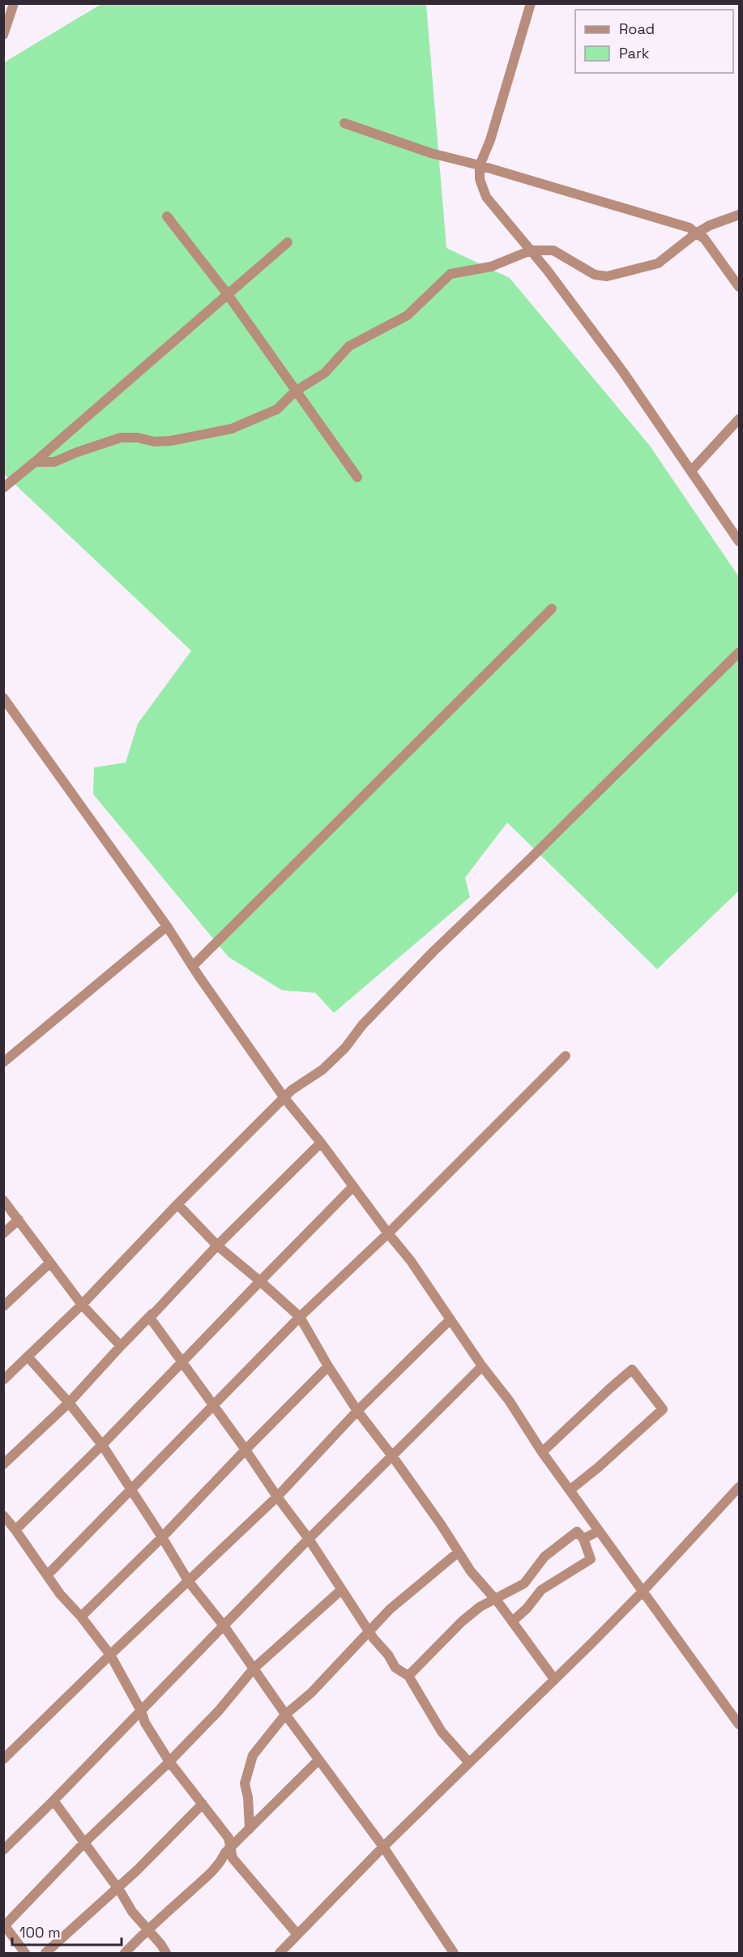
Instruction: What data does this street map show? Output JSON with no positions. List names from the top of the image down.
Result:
{
  "legend": ["Road", "Park"],
  "scale_bar": "100 m"
}
